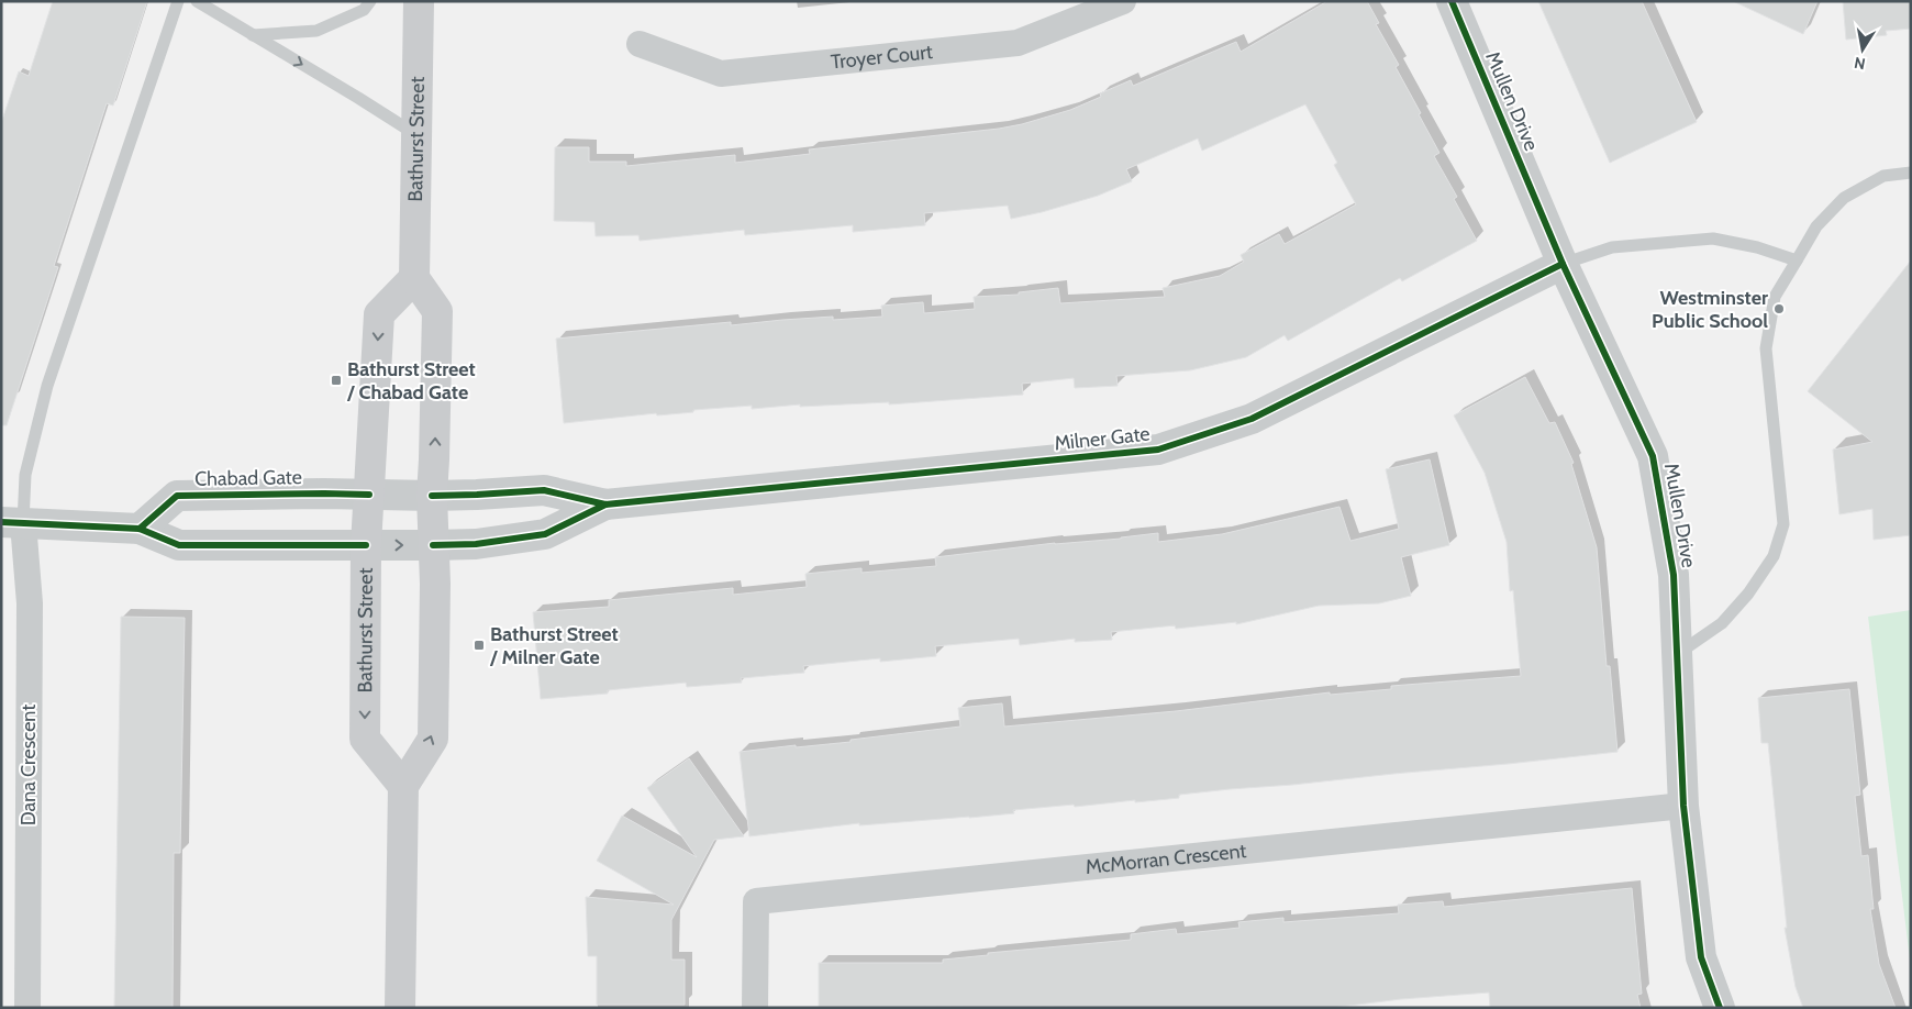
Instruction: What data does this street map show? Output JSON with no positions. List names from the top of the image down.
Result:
{
  "streets": {
    "main road": ["Bathurst Street"],
    "street": [
      "Troyer Court",
      "Mullen Drive",
      "Milner Gate",
      "Chabad Gate",
      "Dana Crescent",
      "McMorran Crescent"
    ]
  },
  "crossings": [
    ["Mullen Drive", "Milner Gate"],
    ["Mullen Drive", "McMorran Crescent"],
    ["Bathurst Street", "Milner Gate"],
    ["Bathurst Street", "Chabad Gate"],
    ["Milner Gate", "Chabad Gate"]
  ],
  "places": {
    "other": ["Westminster Public School"],
    "transit": ["Bathurst Street / Chabad Gate", "Bathurst Street / Milner Gate"]
  },
  "north": "bottom"
}
